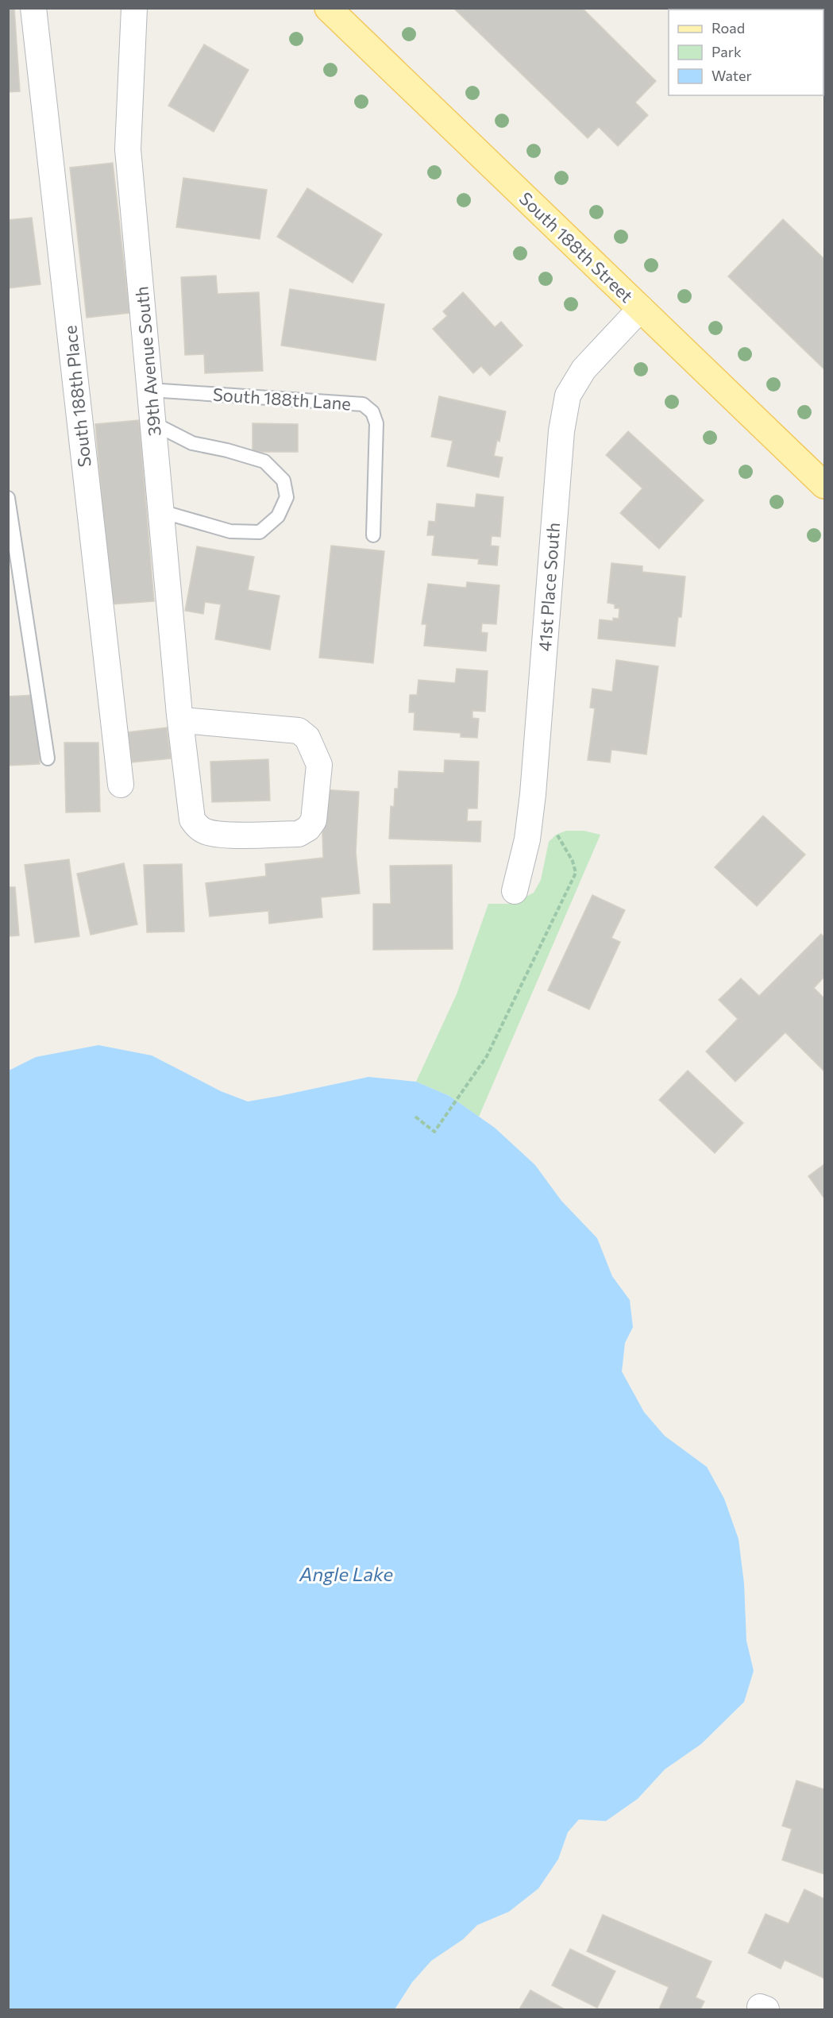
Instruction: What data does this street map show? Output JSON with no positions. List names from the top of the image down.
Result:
{
  "streets": {
    "main road": ["South 188th Street"],
    "street": ["39th Avenue South", "South 188th Place", "41st Place South"],
    "lane": ["South 188th Lane"]
  },
  "crossings": [
    ["South 188th Street", "41st Place South"],
    ["39th Avenue South", "South 188th Lane"]
  ],
  "water": ["Angle Lake"],
  "legend": ["Road", "Park", "Water"]
}
